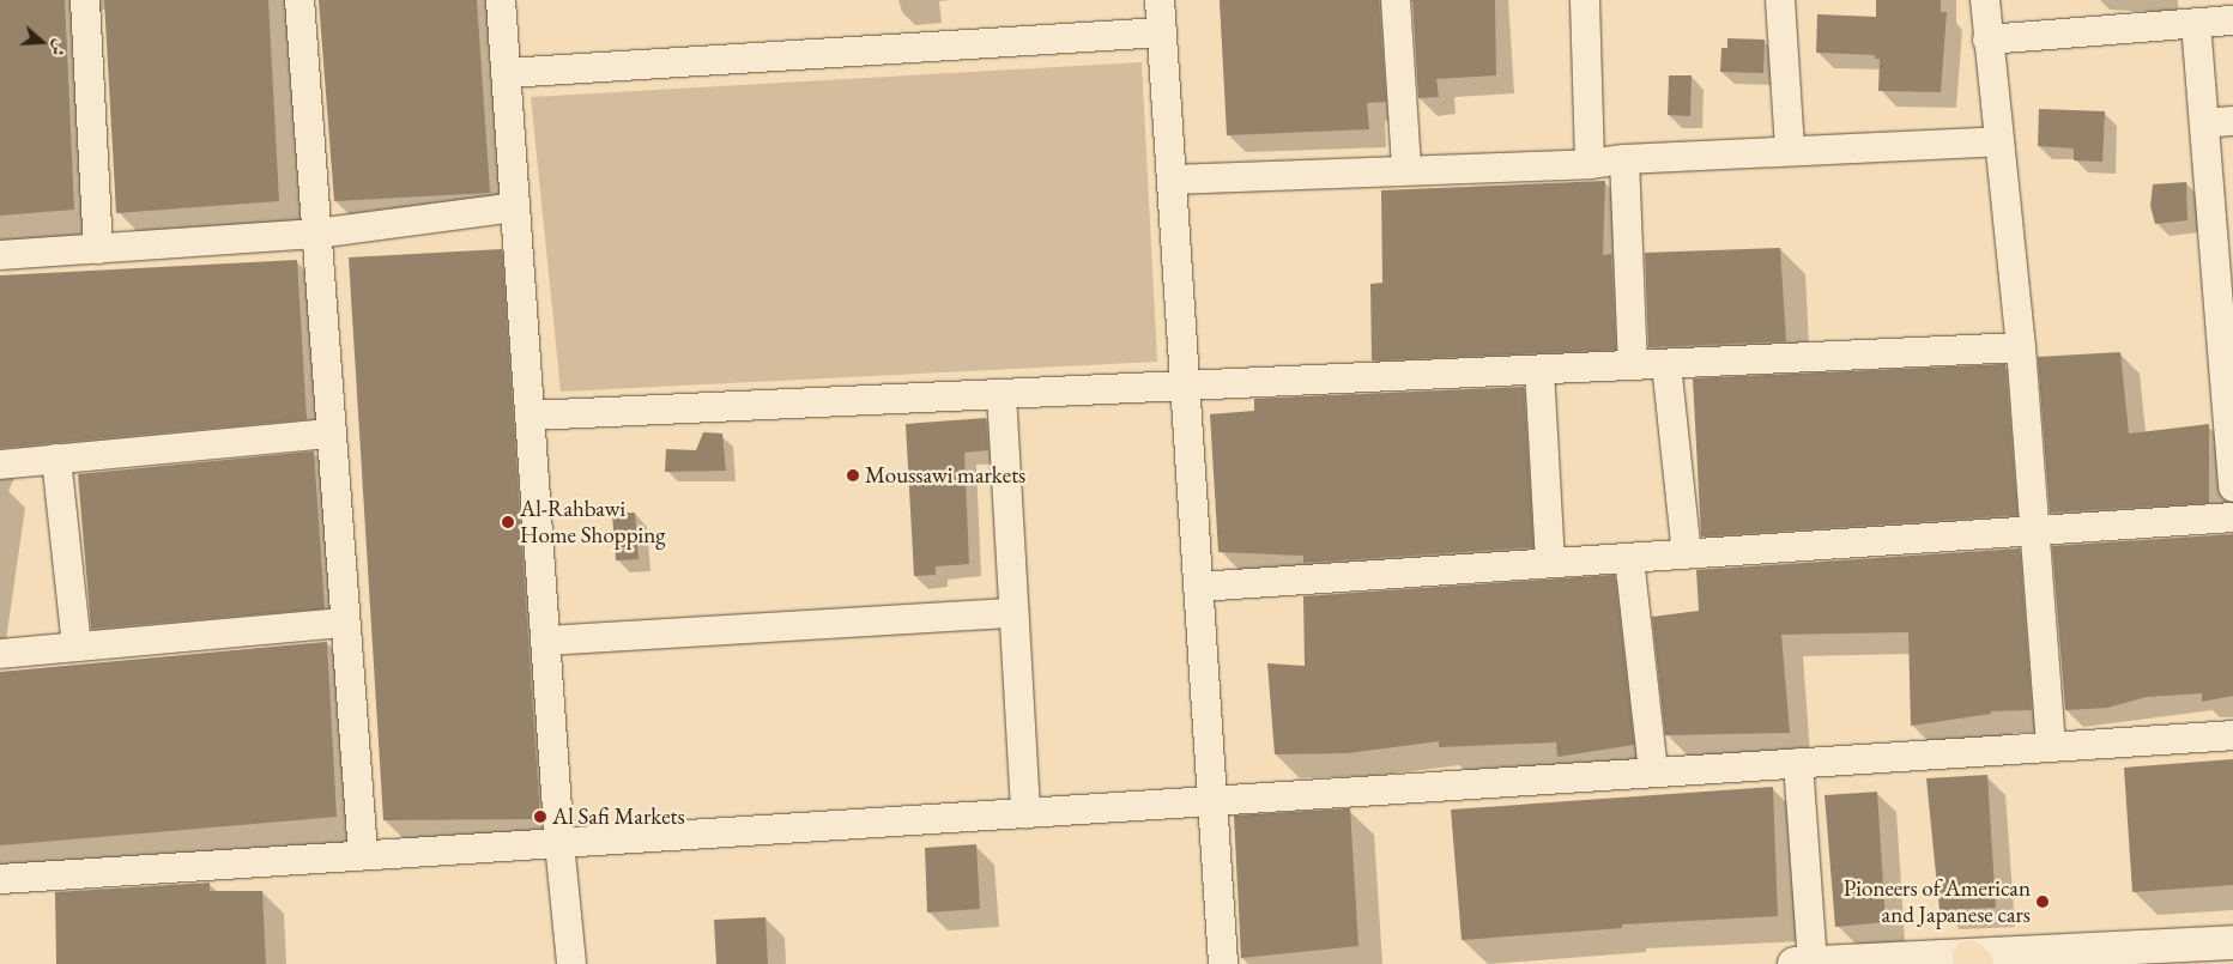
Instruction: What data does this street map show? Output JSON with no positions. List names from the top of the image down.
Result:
{
  "places": [
    "Moussawi markets",
    "Al-Rahbawi Home Shopping",
    "Al Safi Markets",
    "Pioneers of American and Japanese cars"
  ],
  "north": "right"
}
